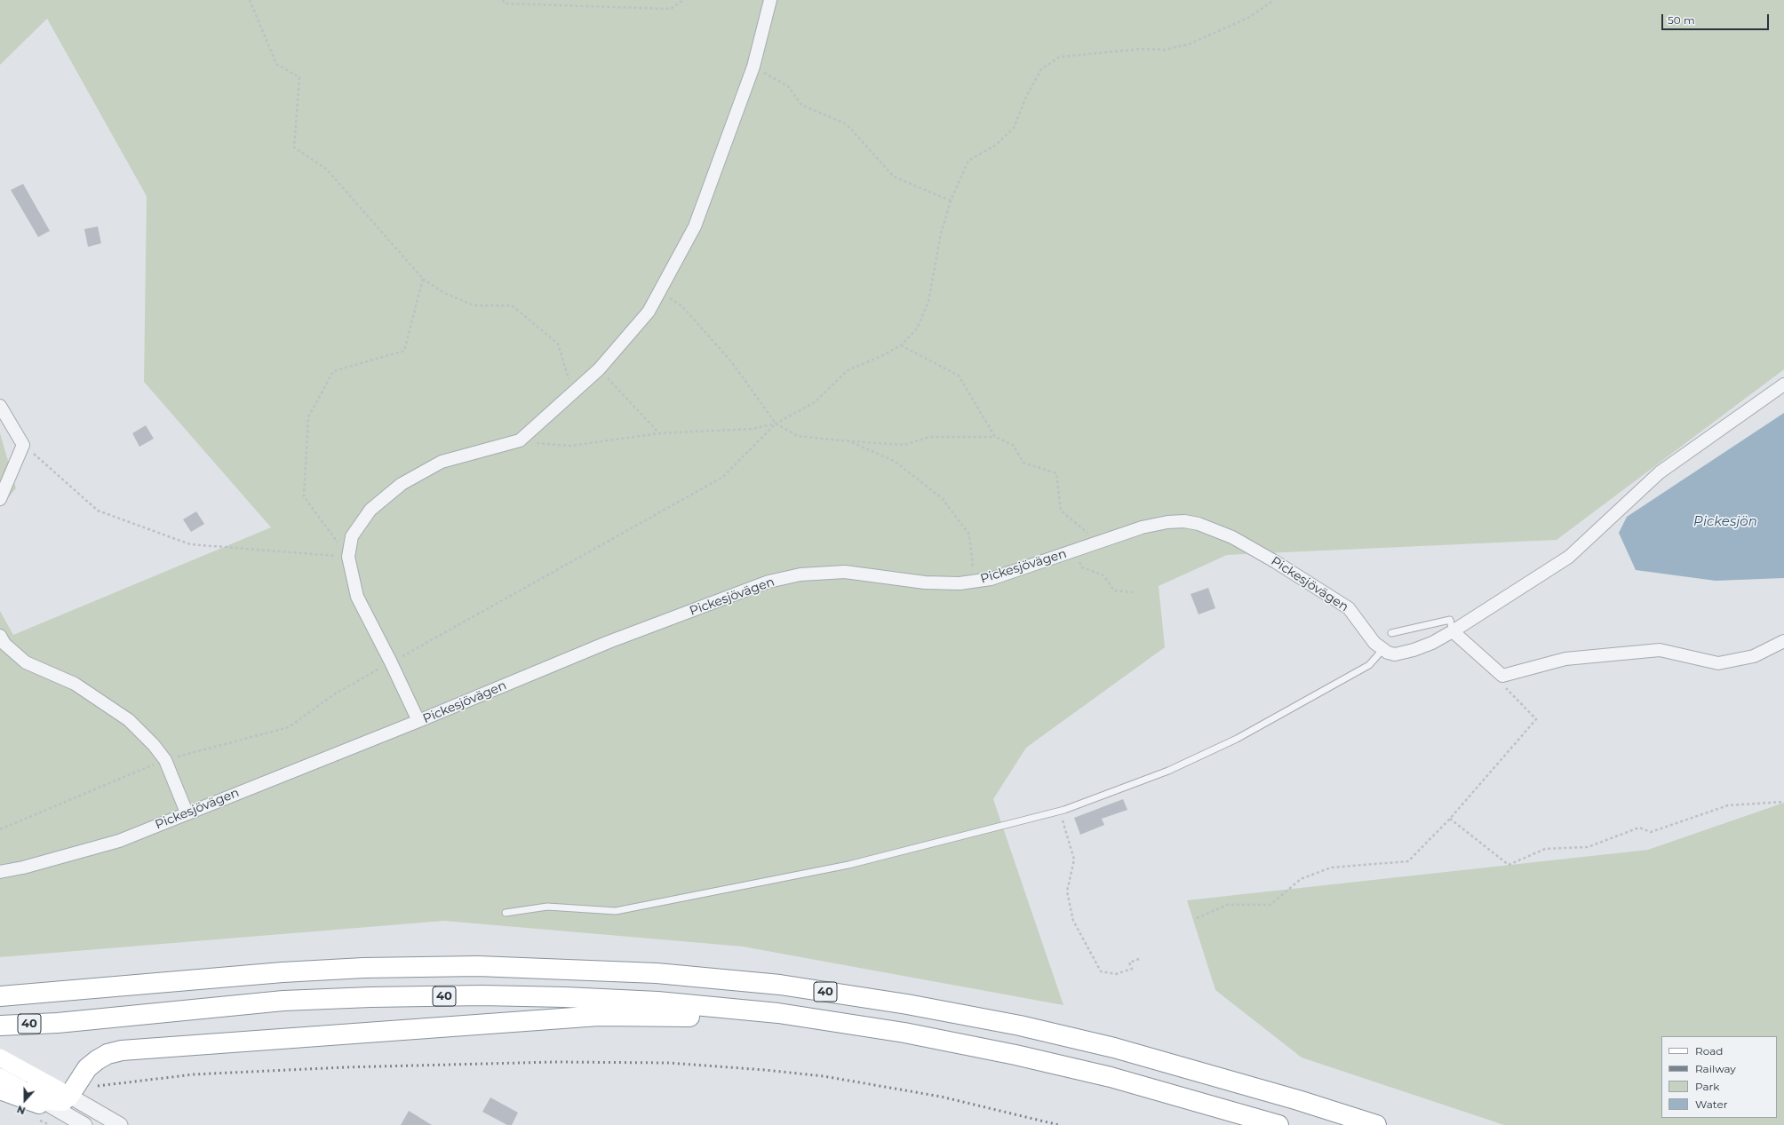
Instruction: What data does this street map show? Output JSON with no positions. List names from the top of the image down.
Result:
{
  "streets": {
    "highway": ["40"],
    "street": ["Pickesjövägen"]
  },
  "water": ["Pickesjön"],
  "legend": [
    "Road",
    "Railway",
    "Park",
    "Water"
  ],
  "scale_bar": "50 m",
  "north": "bottom"
}
